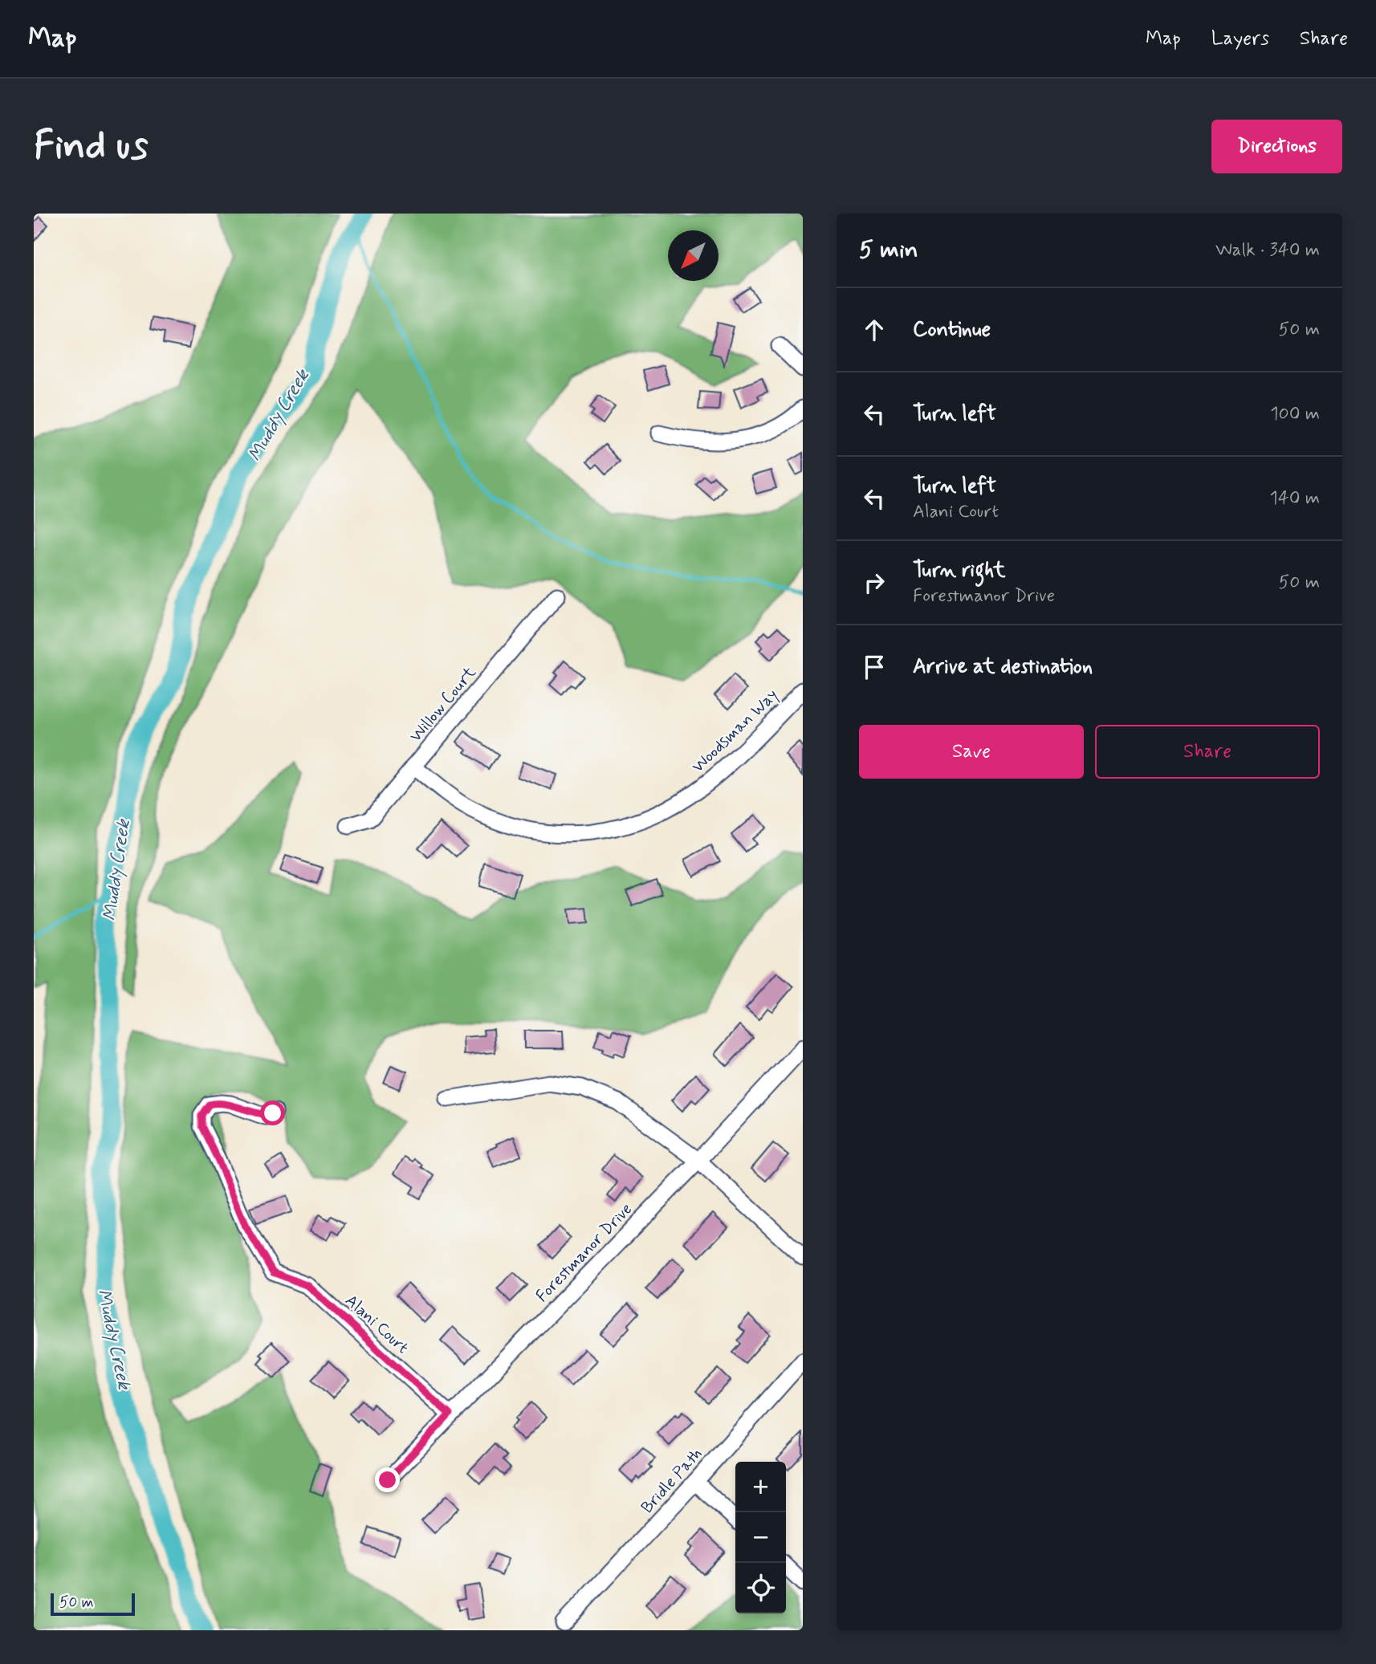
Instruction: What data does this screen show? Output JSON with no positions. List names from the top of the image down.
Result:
{
  "streets": {
    "street": [
      "Willow Court",
      "Woodsman Way",
      "Forestmanor Drive",
      "Alani Court",
      "Bridle Path"
    ]
  },
  "crossings": [
    ["Willow Court", "Woodsman Way"],
    ["Forestmanor Drive", "Alani Court"]
  ],
  "water": ["Muddy Creek"],
  "scale_bar": "50 m",
  "north": "bottom left",
  "page": {
    "header": "Map",
    "nav": ["Map", "Layers", "Share"],
    "buttons": [
      "Directions",
      ["Save", "Share"]
    ],
    "title": "Find us",
    "heading": ["5 min", "Walk · 340 m"],
    "list": [
      ["Continue", "50 m"],
      ["Turn left", "100 m"],
      ["Turn left", "Alani Court", "140 m"],
      ["Turn right", "Forestmanor Drive", "50 m"],
      "Arrive at destination"
    ],
    "map_buttons": ["+", "−"],
    "scale": "50 m"
  }
}
